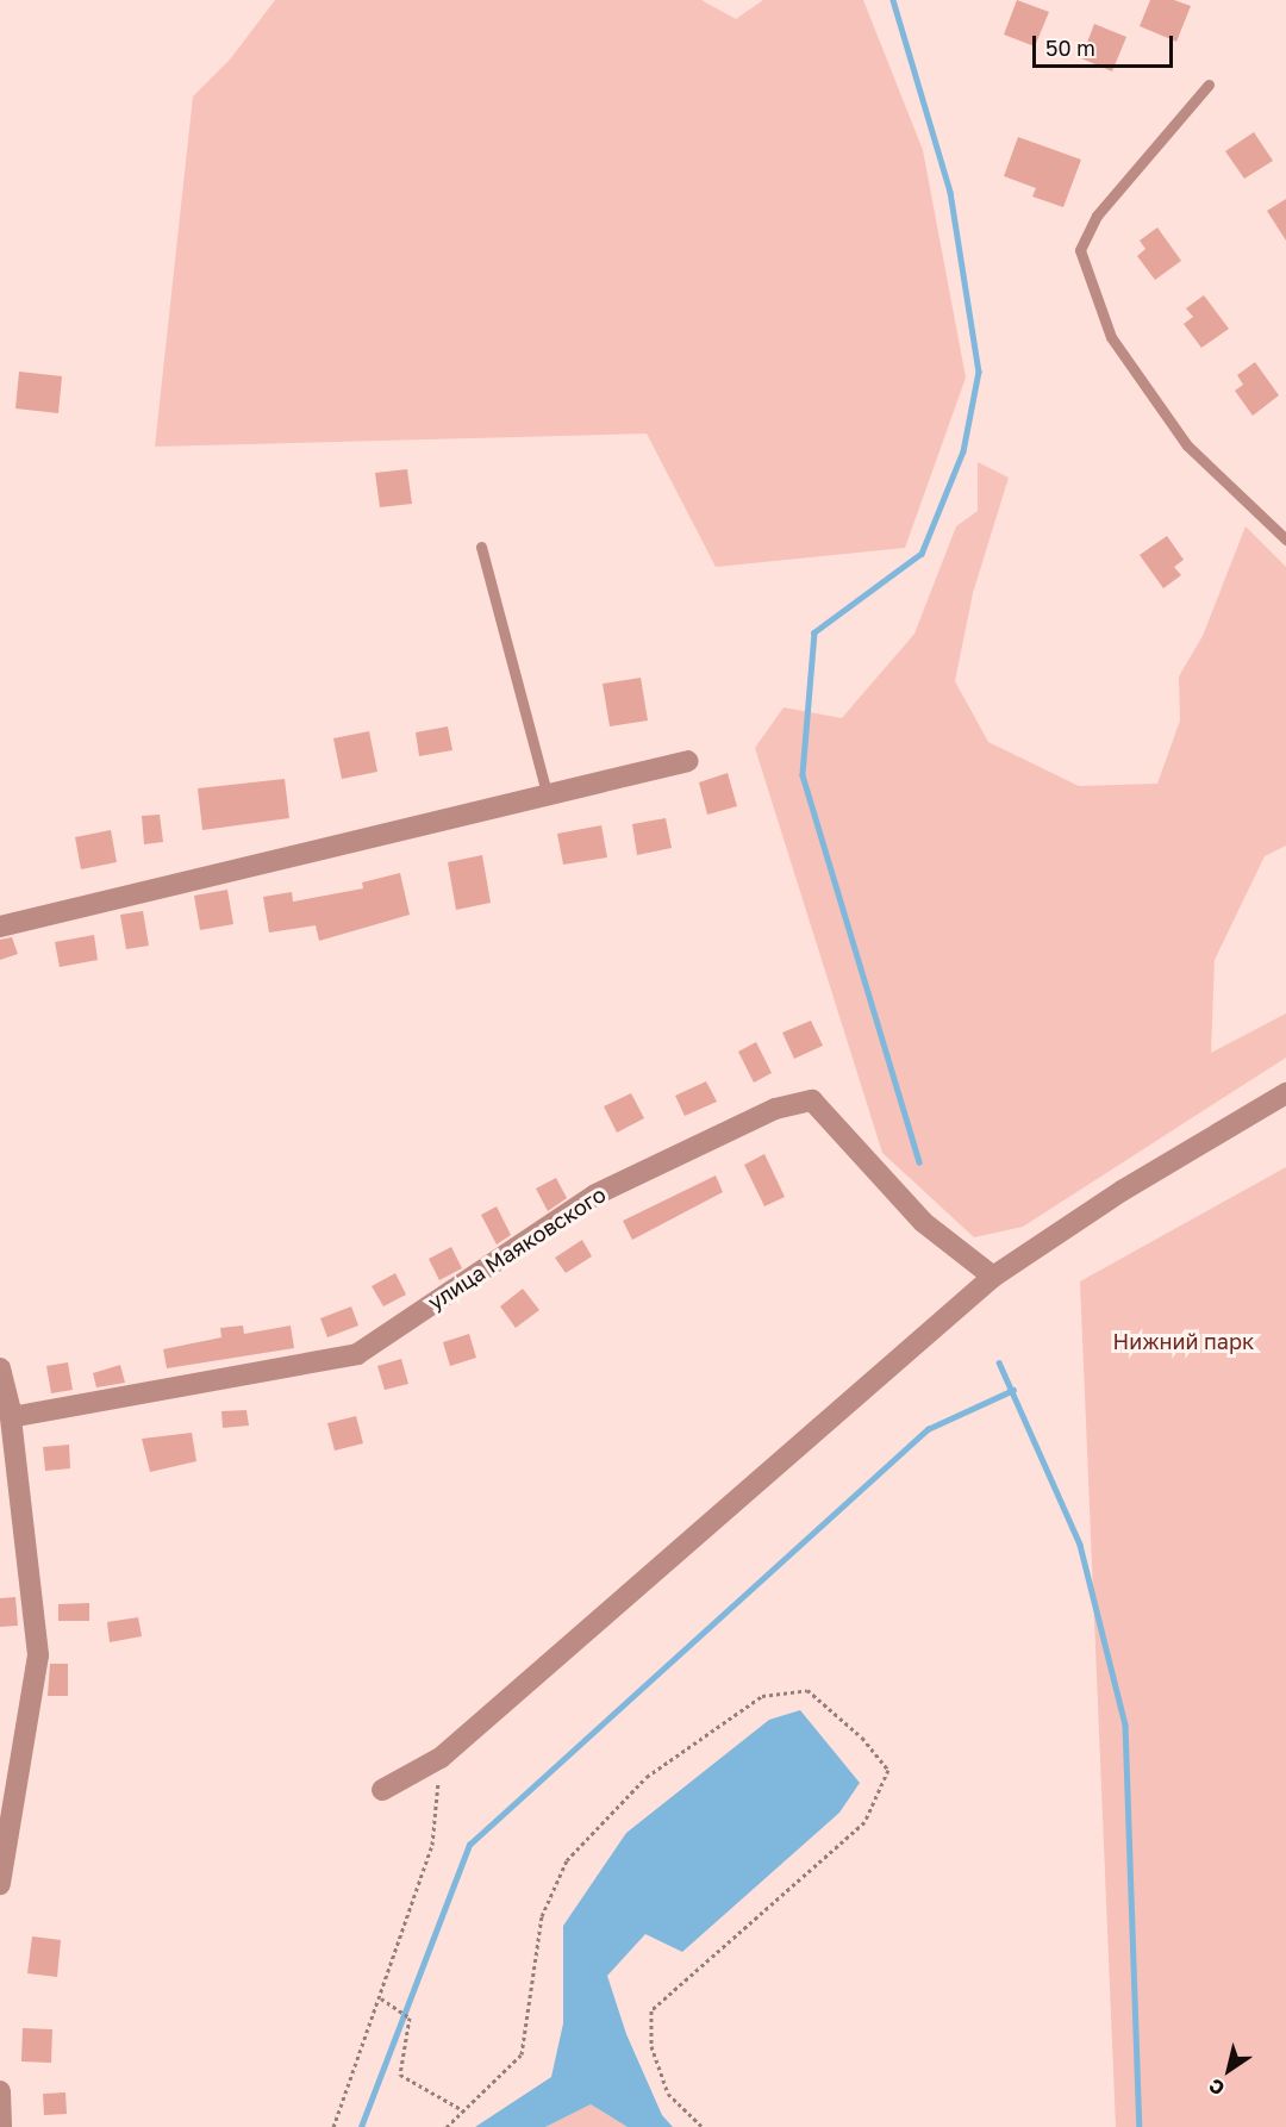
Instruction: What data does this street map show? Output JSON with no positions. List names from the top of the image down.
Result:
{
  "streets": {
    "street": ["улица Маяковского"]
  },
  "parks": ["Нижний парк"],
  "scale_bar": "50 m",
  "north": "bottom left"
}
